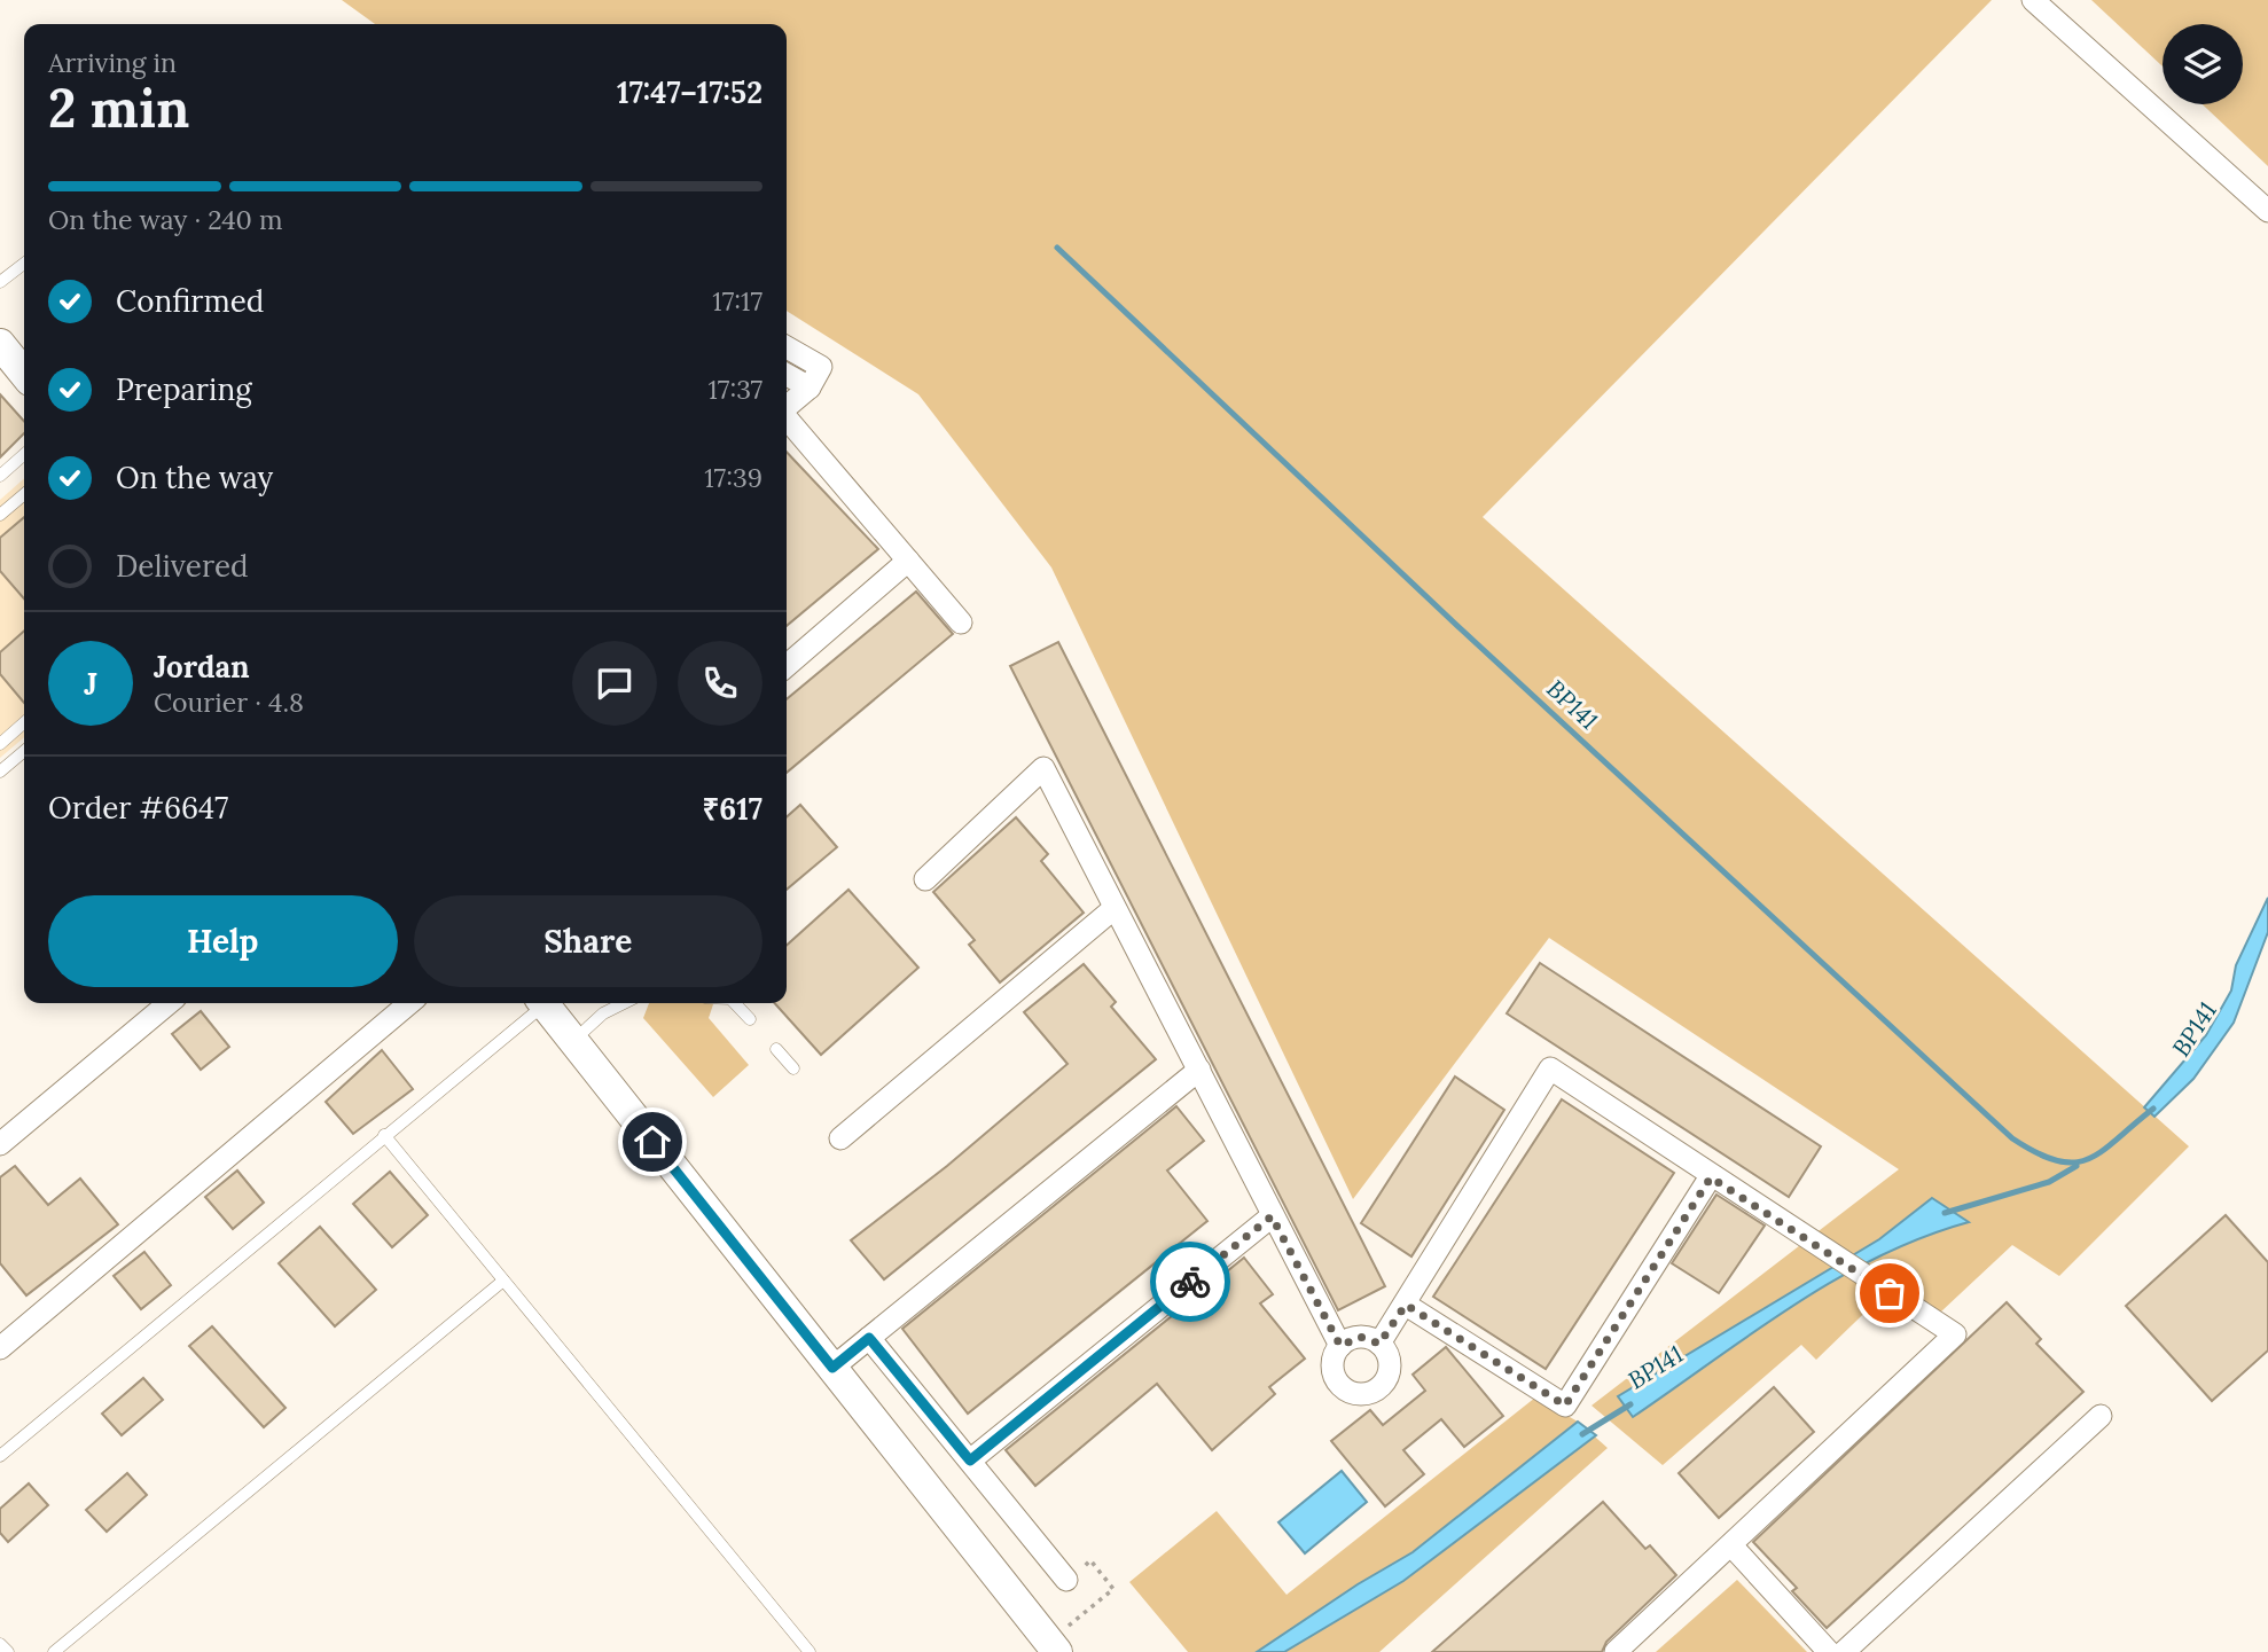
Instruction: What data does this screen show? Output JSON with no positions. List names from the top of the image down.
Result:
{
  "water": ["BP141"],
  "page": {
    "heading": ["2 min", "Arriving in", "17:47–17:52"],
    "panel": [
      "Jordan",
      "Courier · 4.8",
      "Order #6647",
      "₹617"
    ],
    "bar": "On the way · 240 m",
    "list": [
      ["Confirmed", "17:17"],
      ["Preparing", "17:37"],
      ["On the way", "17:39"],
      "Delivered"
    ],
    "round": "J",
    "buttons": ["Help", "Share"]
  }
}
